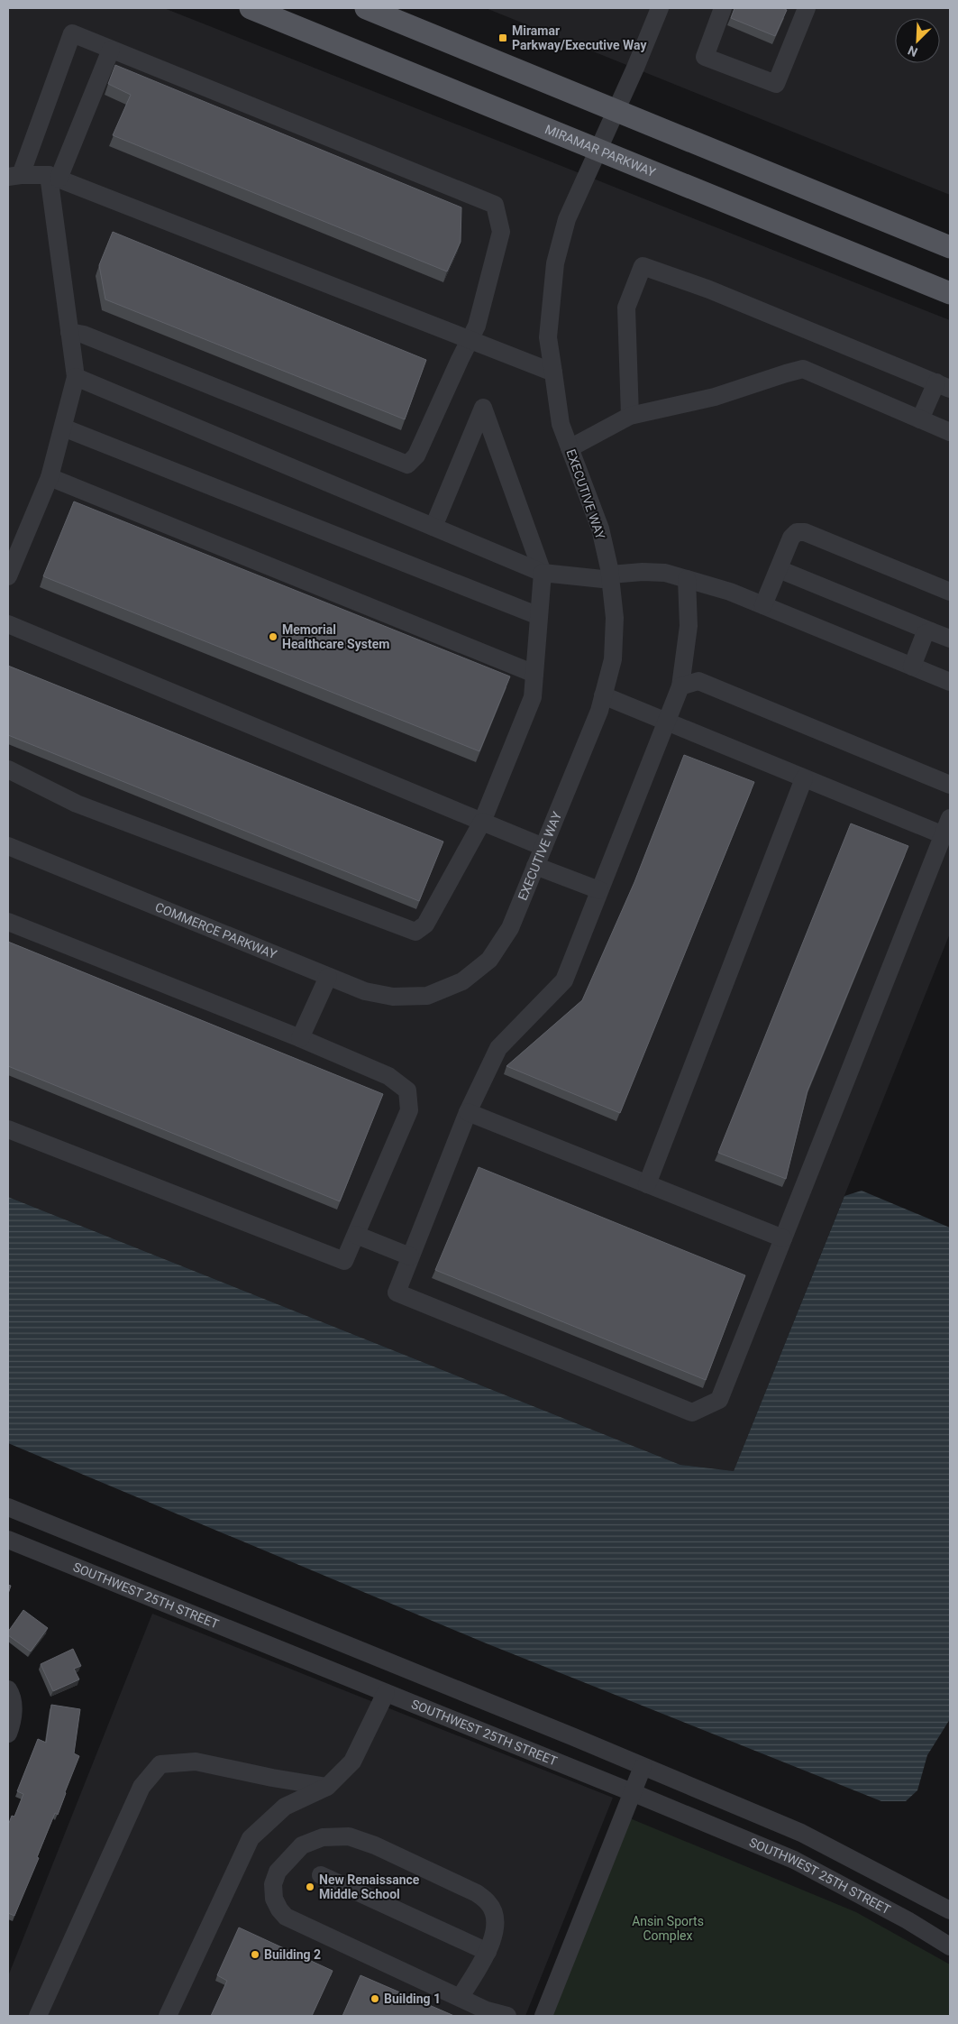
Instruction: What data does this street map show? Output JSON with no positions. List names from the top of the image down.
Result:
{
  "streets": {
    "main road": ["MIRAMAR PARKWAY"],
    "street": ["EXECUTIVE WAY", "COMMERCE PARKWAY", "SOUTHWEST 25TH STREET"]
  },
  "crossings": [
    ["MIRAMAR PARKWAY", "EXECUTIVE WAY"],
    ["EXECUTIVE WAY", "COMMERCE PARKWAY"]
  ],
  "parks": ["Ansin Sports Complex"],
  "places": {
    "transit": ["Miramar Parkway/Executive Way"],
    "other": [
      "Memorial Healthcare System",
      "New Renaissance Middle School",
      "Building 2",
      "Building 1"
    ]
  },
  "north": "bottom left"
}
